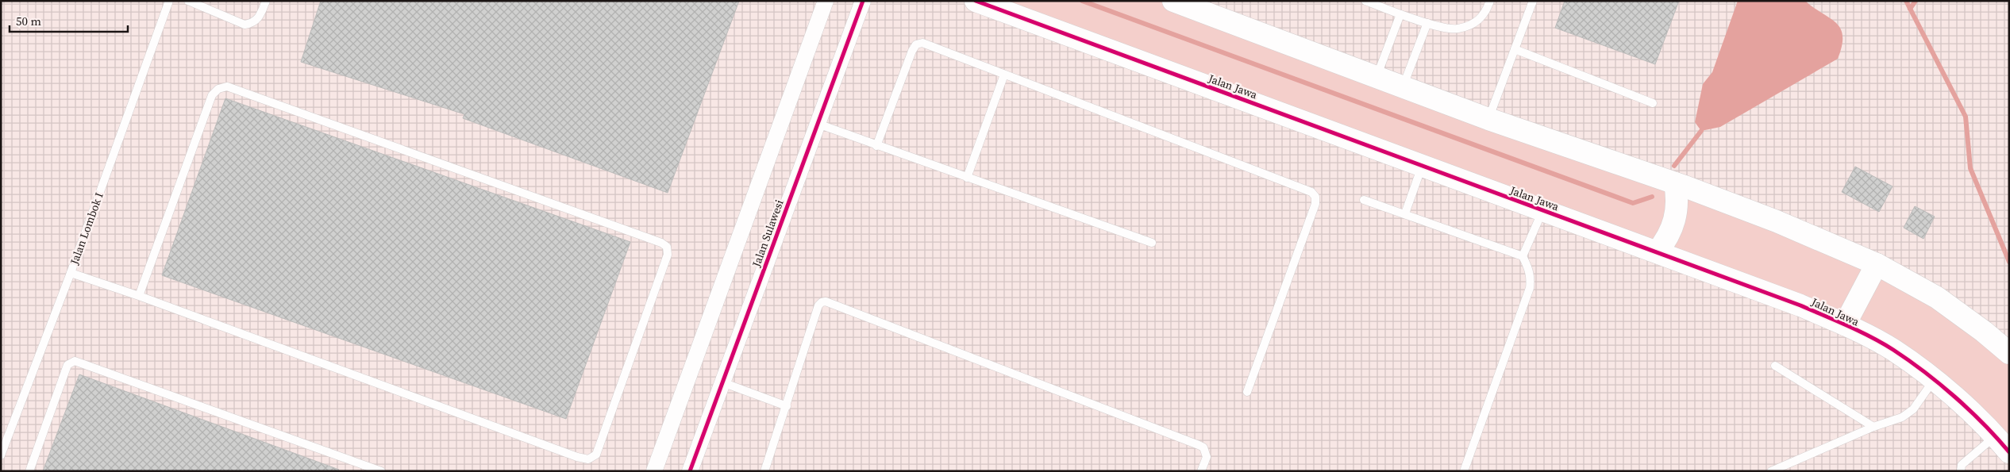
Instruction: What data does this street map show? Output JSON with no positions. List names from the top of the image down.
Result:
{
  "streets": {
    "street": ["Jalan Jawa", "Jalan Sulawesi"],
    "lane": ["Jalan Lombok I"]
  },
  "scale_bar": "50 m"
}
